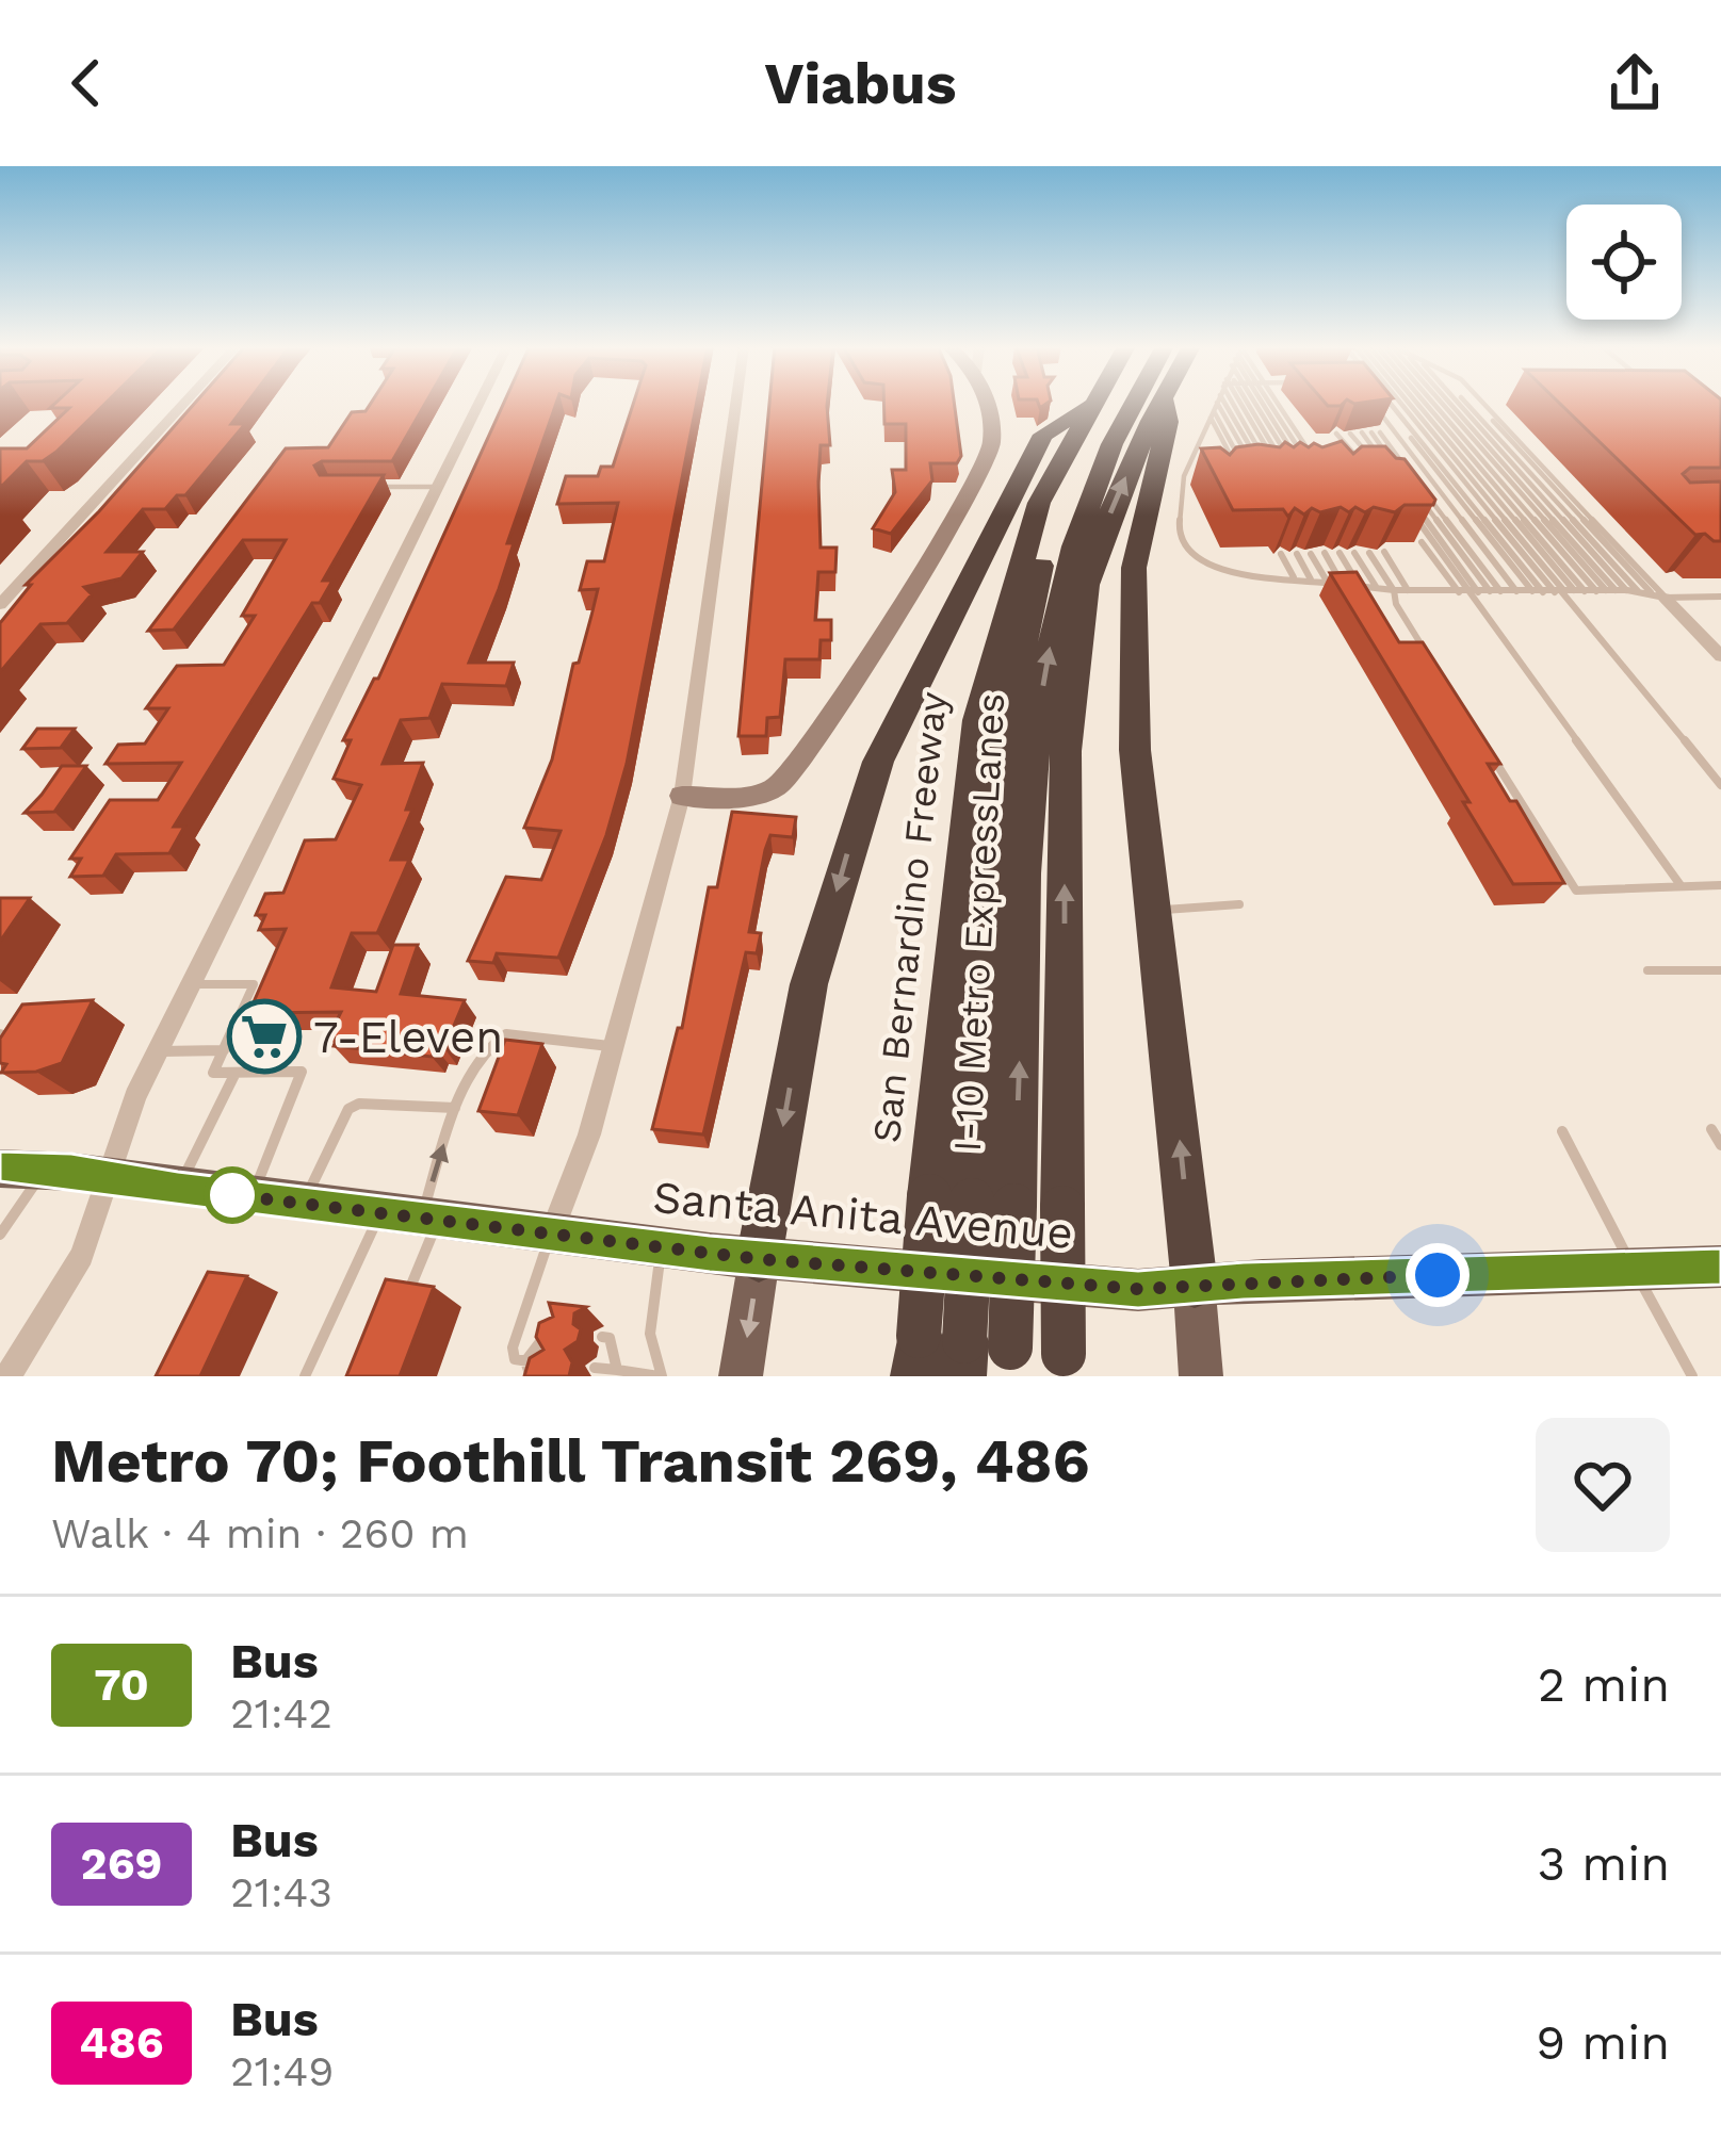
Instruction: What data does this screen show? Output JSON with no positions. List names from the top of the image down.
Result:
{
  "streets": {
    "highway": ["San Bernardino Freeway", "I-10 Metro ExpressLanes"],
    "main road": ["Santa Anita Avenue"]
  },
  "crossings": [
    ["San Bernardino Freeway", "I-10 Metro ExpressLanes"]
  ],
  "places": {
    "supermarket": ["7-Eleven"]
  },
  "lines": ["bus line 70"],
  "page": {
    "header": "Viabus",
    "heading": ["Metro 70; Foothill Transit 269, 486", "Walk · 4 min · 260 m"],
    "list": [
      {
        "mark": "70",
        "name": "Bus",
        "note": "21:42",
        "value": "2 min"
      },
      {
        "mark": "269",
        "name": "Bus",
        "note": "21:43",
        "value": "3 min"
      },
      {
        "mark": "486",
        "name": "Bus",
        "note": "21:49",
        "value": "9 min"
      }
    ]
  }
}
